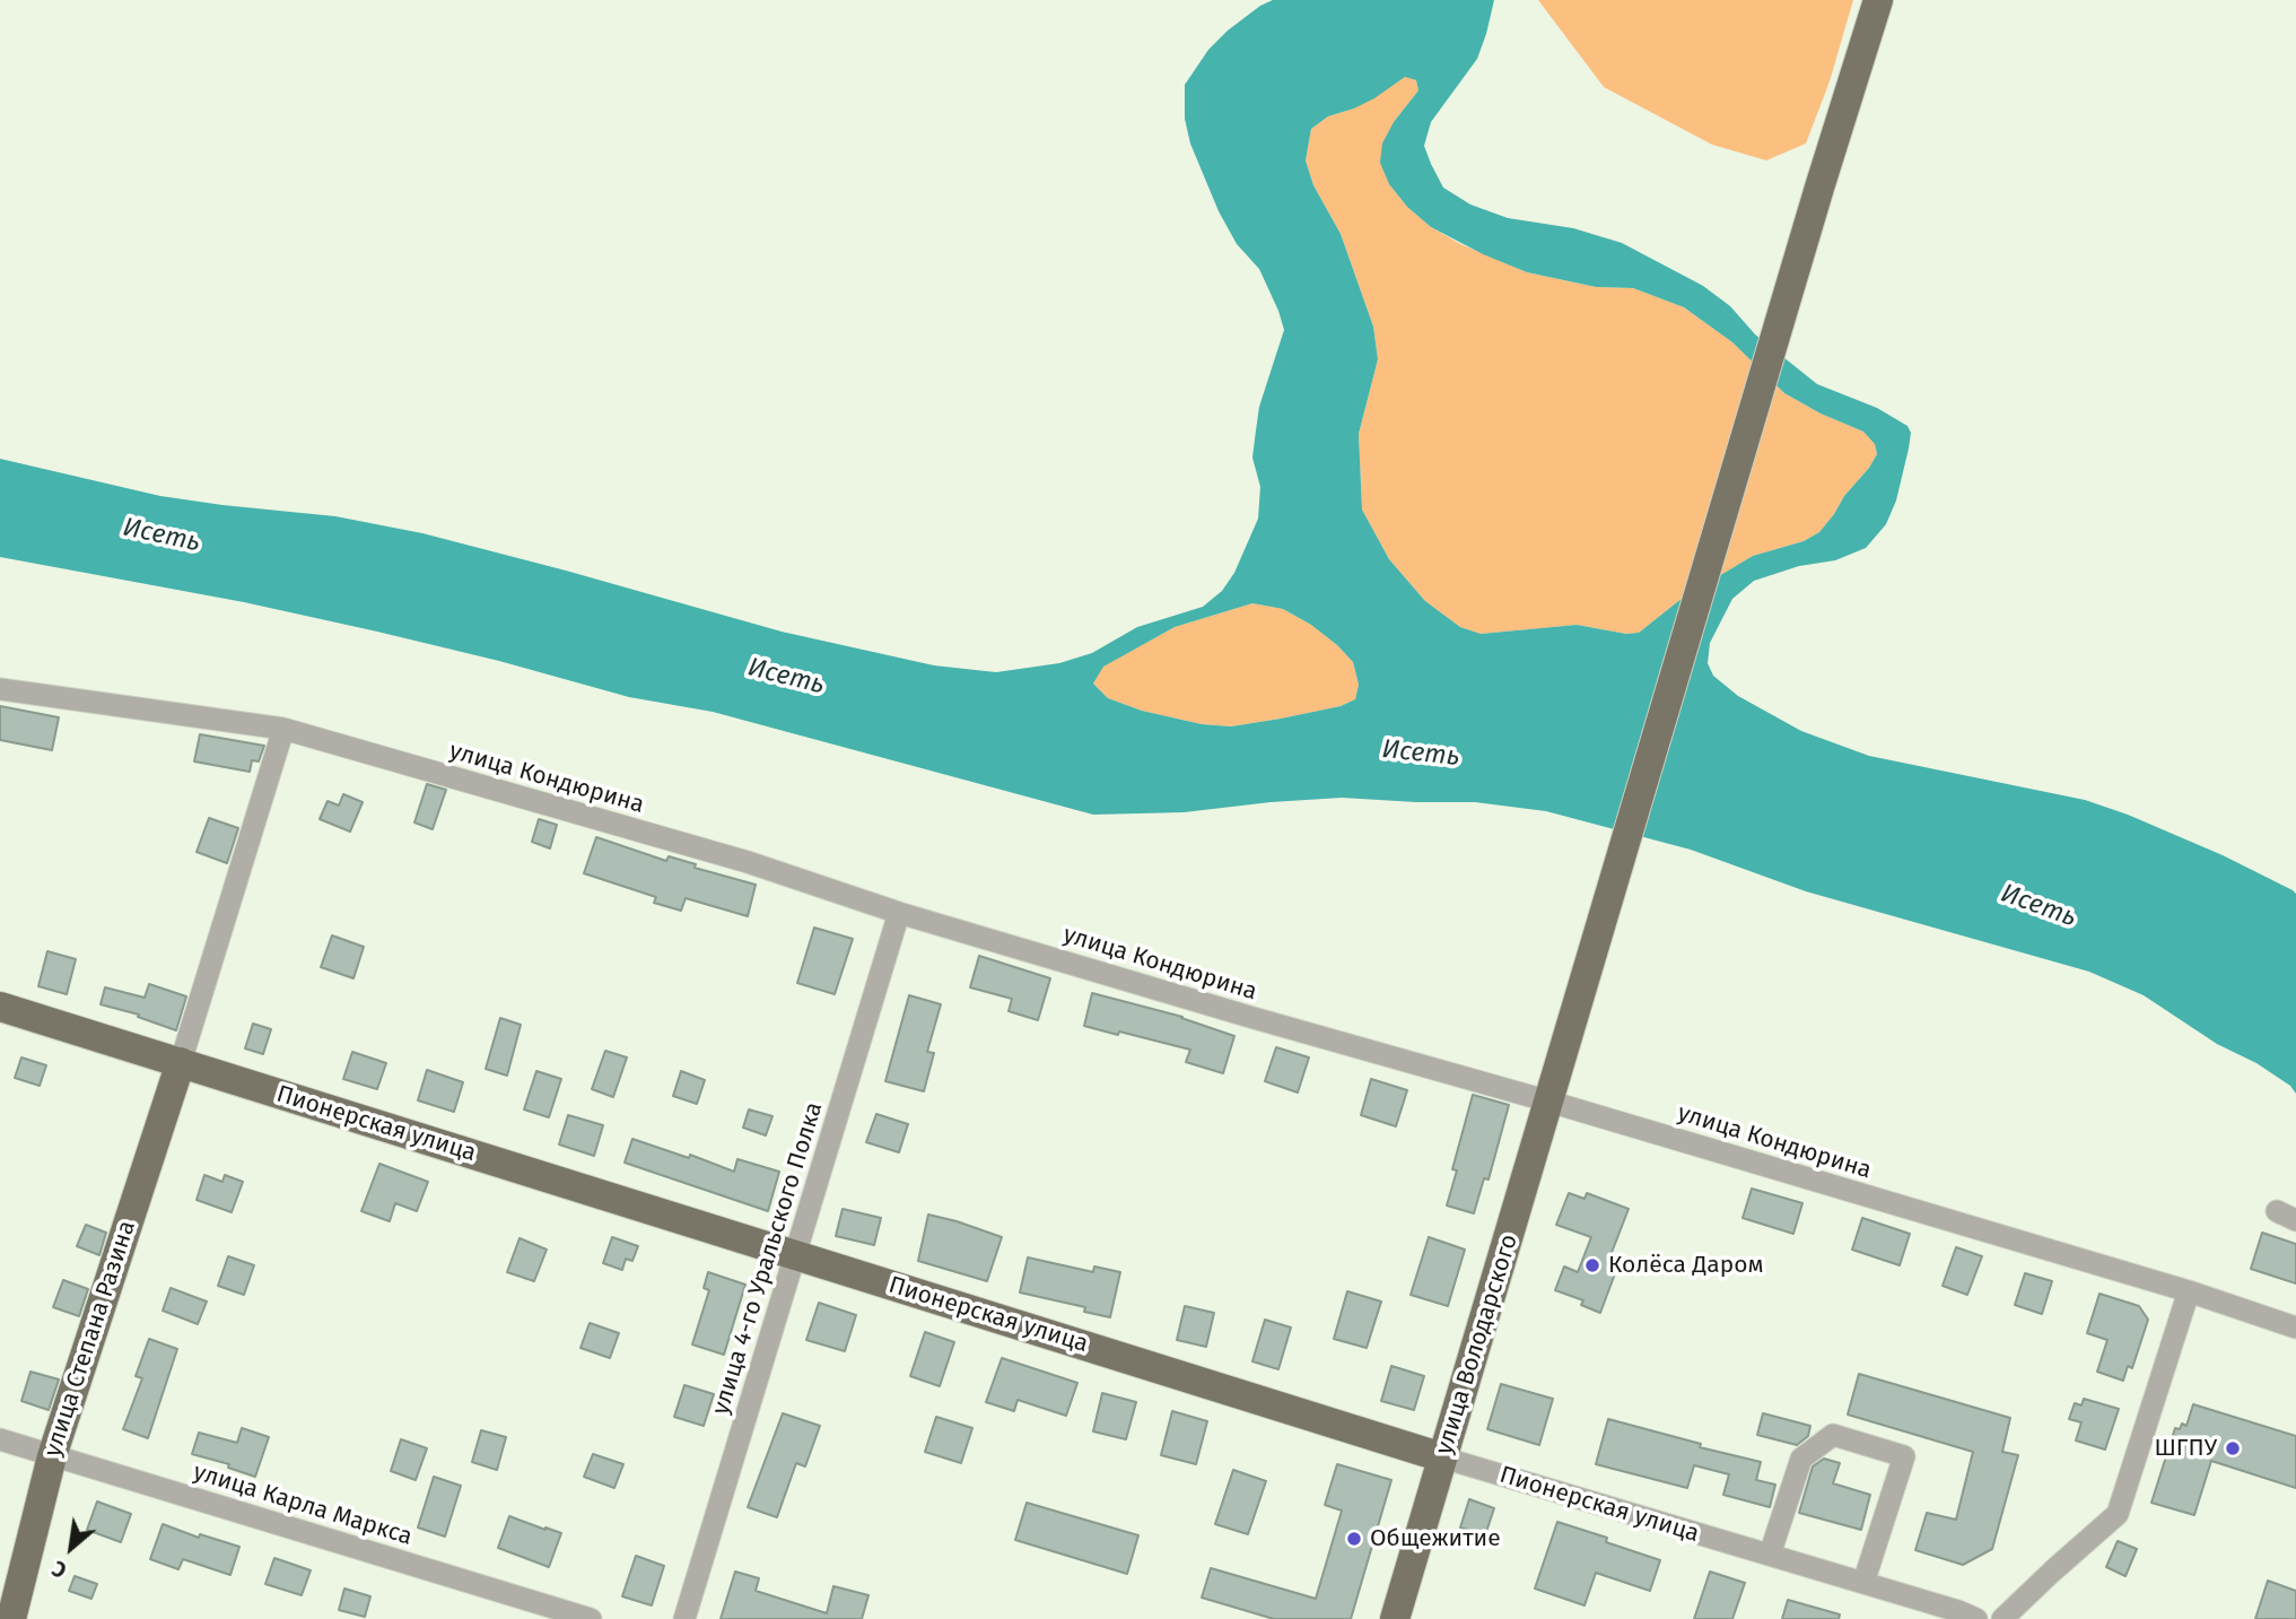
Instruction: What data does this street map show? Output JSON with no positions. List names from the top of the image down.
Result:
{
  "streets": {
    "main road": ["Пионерская улица", "улица Степана Разина", "улица Володарского"],
    "street": ["улица Кондюрина", "улица 4-го Уральского Полка", "улица Карла Маркса"]
  },
  "crossings": [
    ["улица Кондюрина", "улица 4-го Уральского Полка"],
    ["улица Кондюрина", "улица Володарского"],
    ["Пионерская улица", "улица 4-го Уральского Полка"],
    ["Пионерская улица", "улица Степана Разина"],
    ["Пионерская улица", "улица Володарского"],
    ["улица Степана Разина", "улица Карла Маркса"]
  ],
  "water": ["Исеть"],
  "places": ["Колёса Даром", "ШГПУ", "Общежитие"],
  "north": "bottom left"
}
